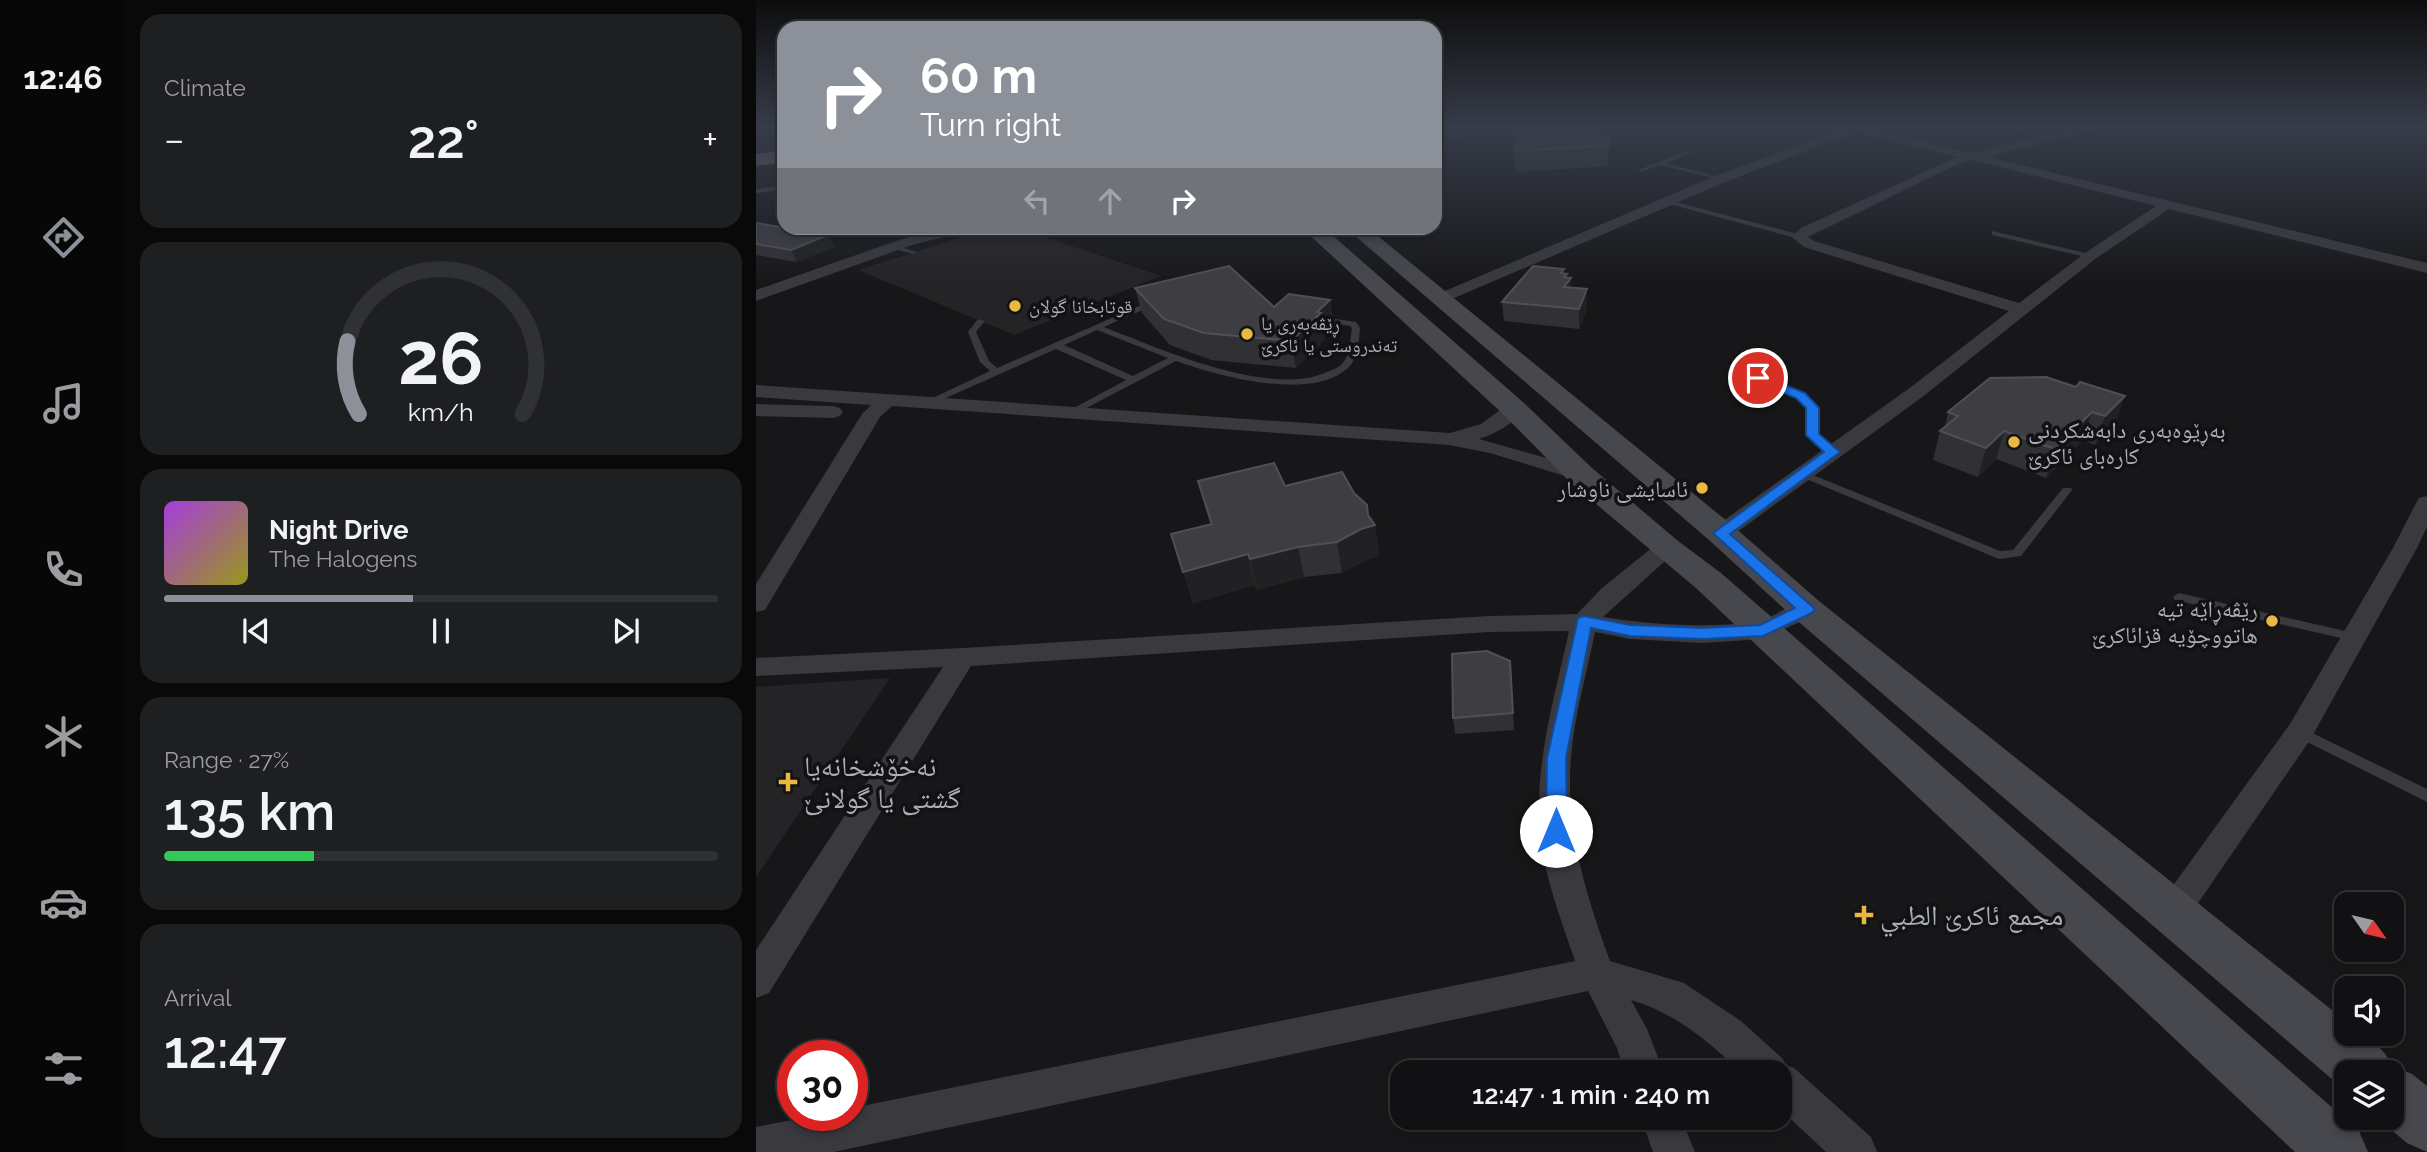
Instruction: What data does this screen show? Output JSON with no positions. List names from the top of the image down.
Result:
{
  "places": {
    "other": [
      "قوتابخانا گولان",
      "ڕێڤەبەری یا تەندروستی یا ئاکرێ",
      "بەڕێوەبەری دابەشکردنی کارەبای ئاکرێ",
      "ئاسايشى ناوشار",
      "رێڤەڕاێە تیە هاتووچۆیە قزائاکرێ"
    ],
    "health": ["نەخۆشخانەیا گشتی یا گولانێ", "مجمع ئاکرێ الطبي"]
  },
  "north": "bottom right",
  "page": {
    "tabs": "12:46",
    "tile": [
      "Climate",
      ["Range · 27%", "135 km"],
      ["Arrival", "12:47"]
    ],
    "turn": ["60 m", "Turn right"],
    "heat": ["−", "22°", "+"],
    "song": ["Night Drive", "The Halogens"],
    "limit": "30",
    "trip": "12:47 · 1 min · 240 m",
    "gauge": ["26", "km/h"]
  }
}
